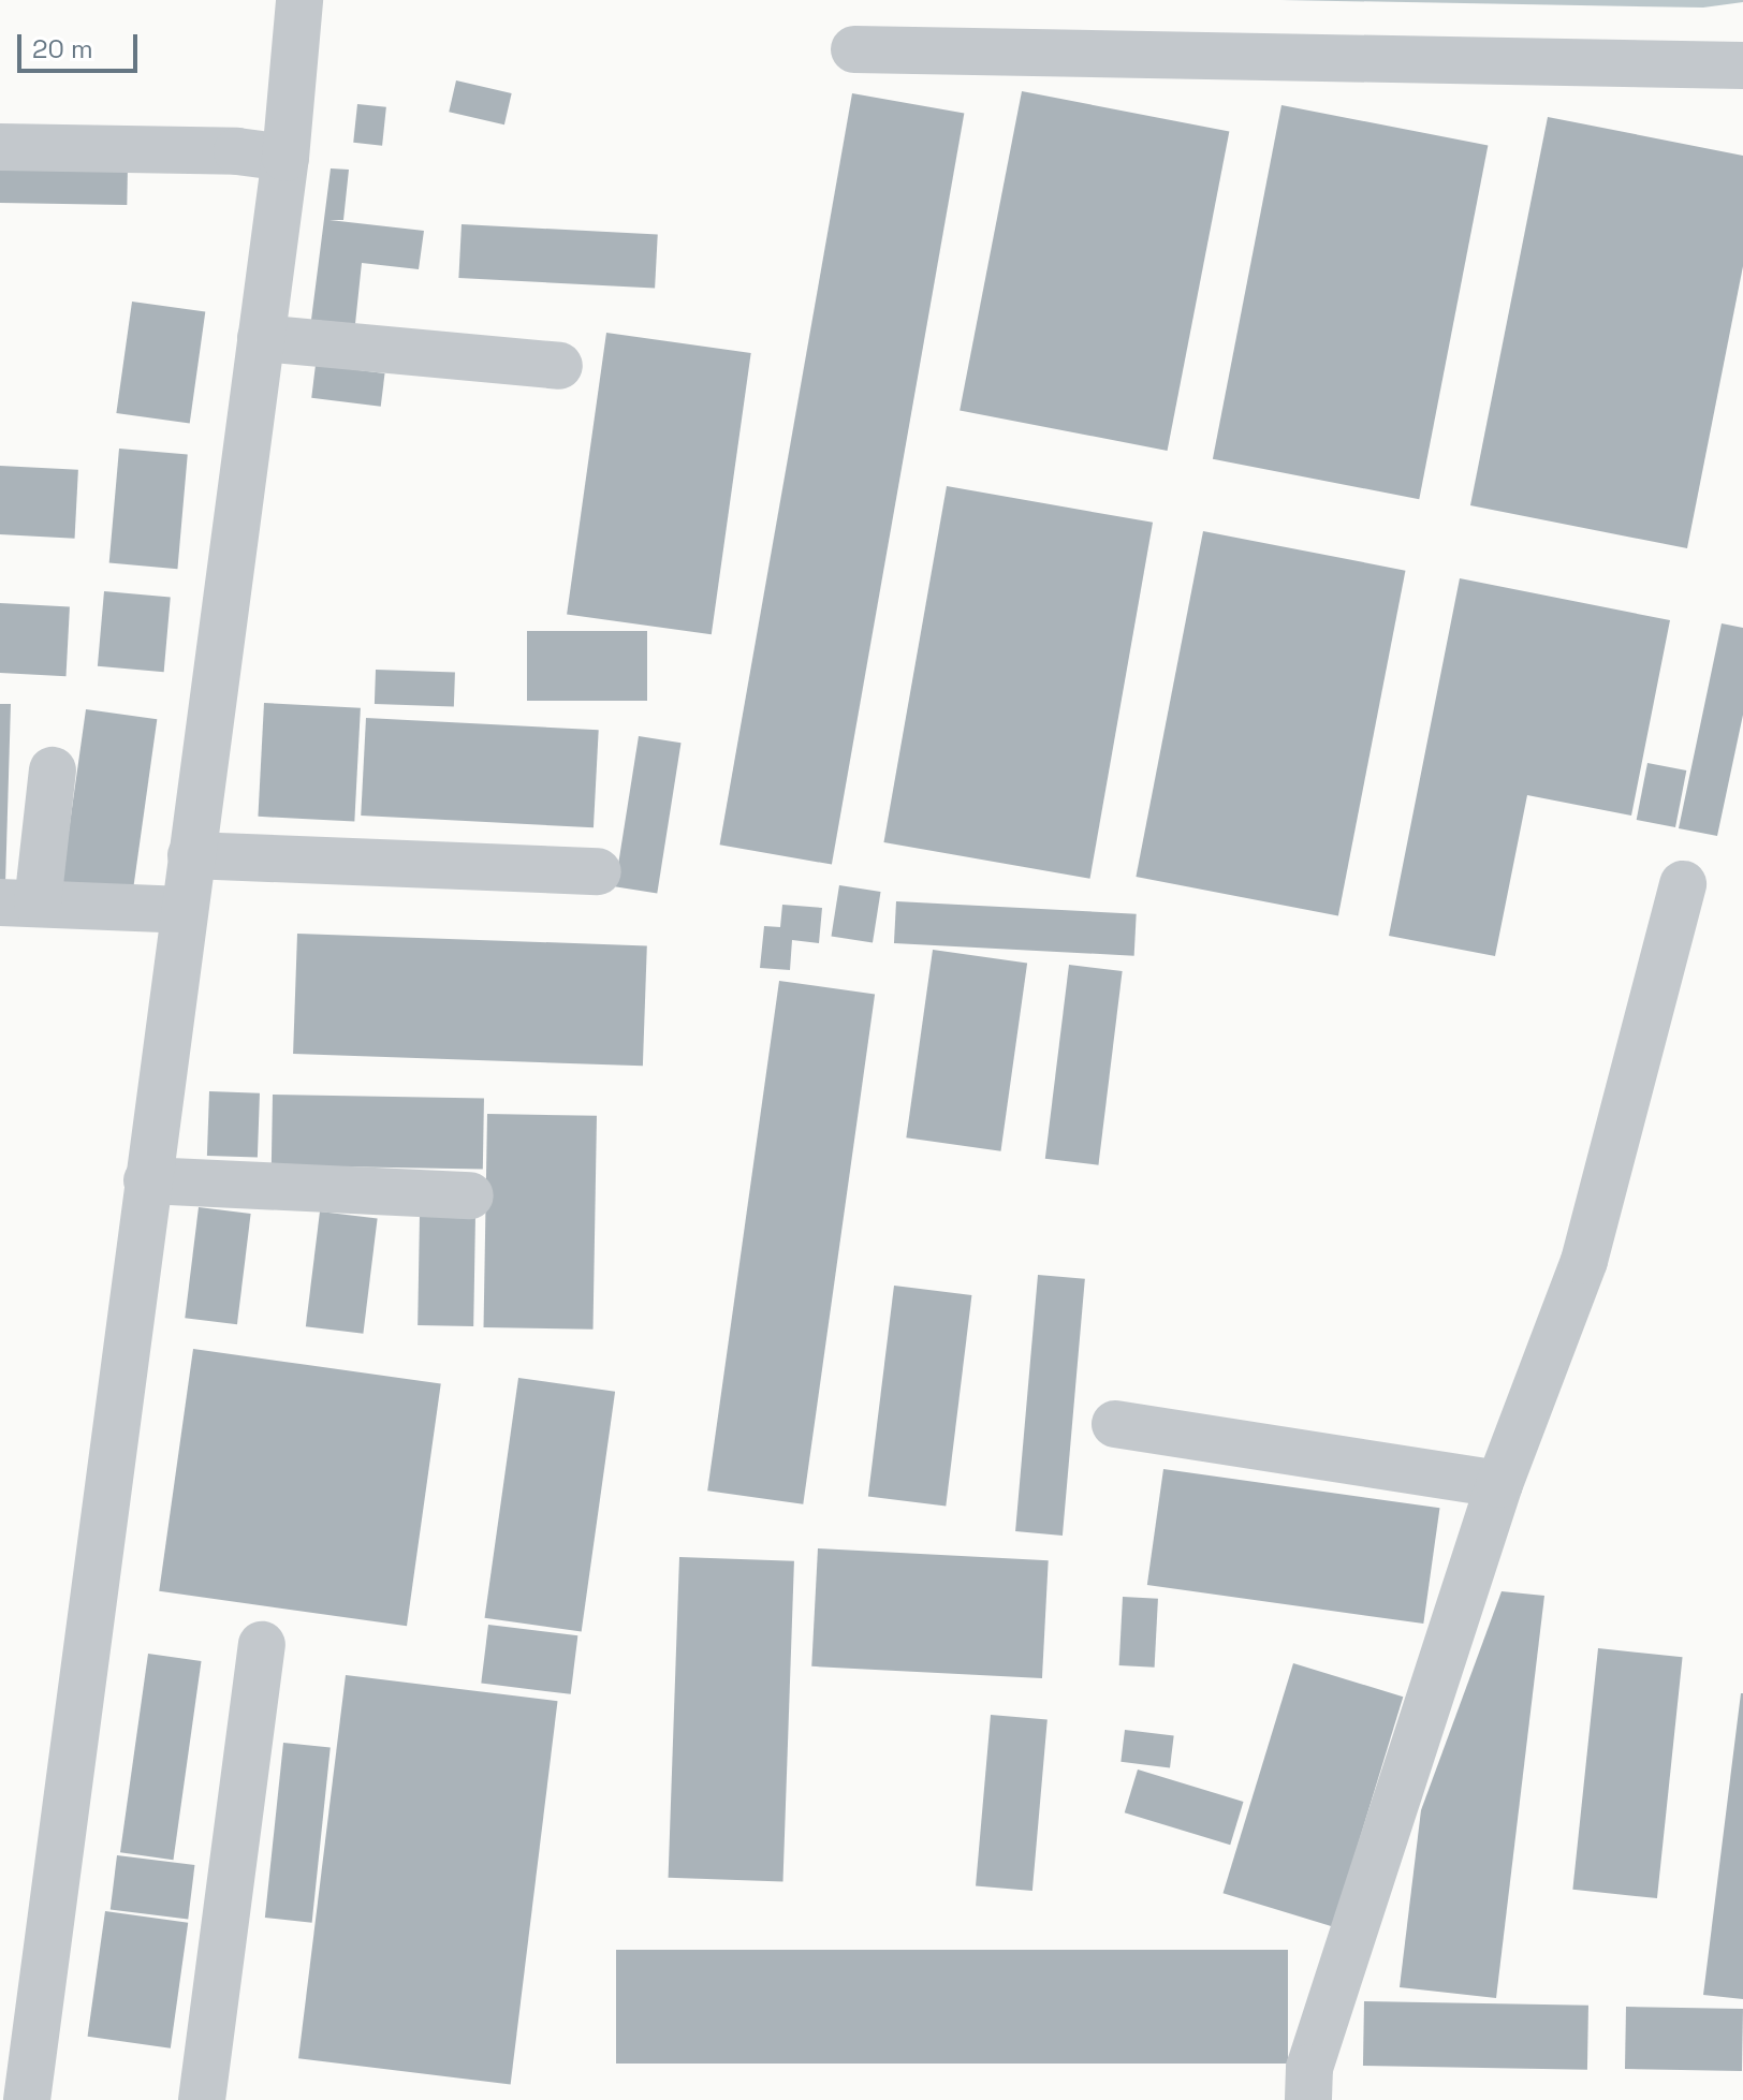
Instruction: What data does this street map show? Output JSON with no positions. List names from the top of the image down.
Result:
{
  "scale_bar": "20 m"
}
